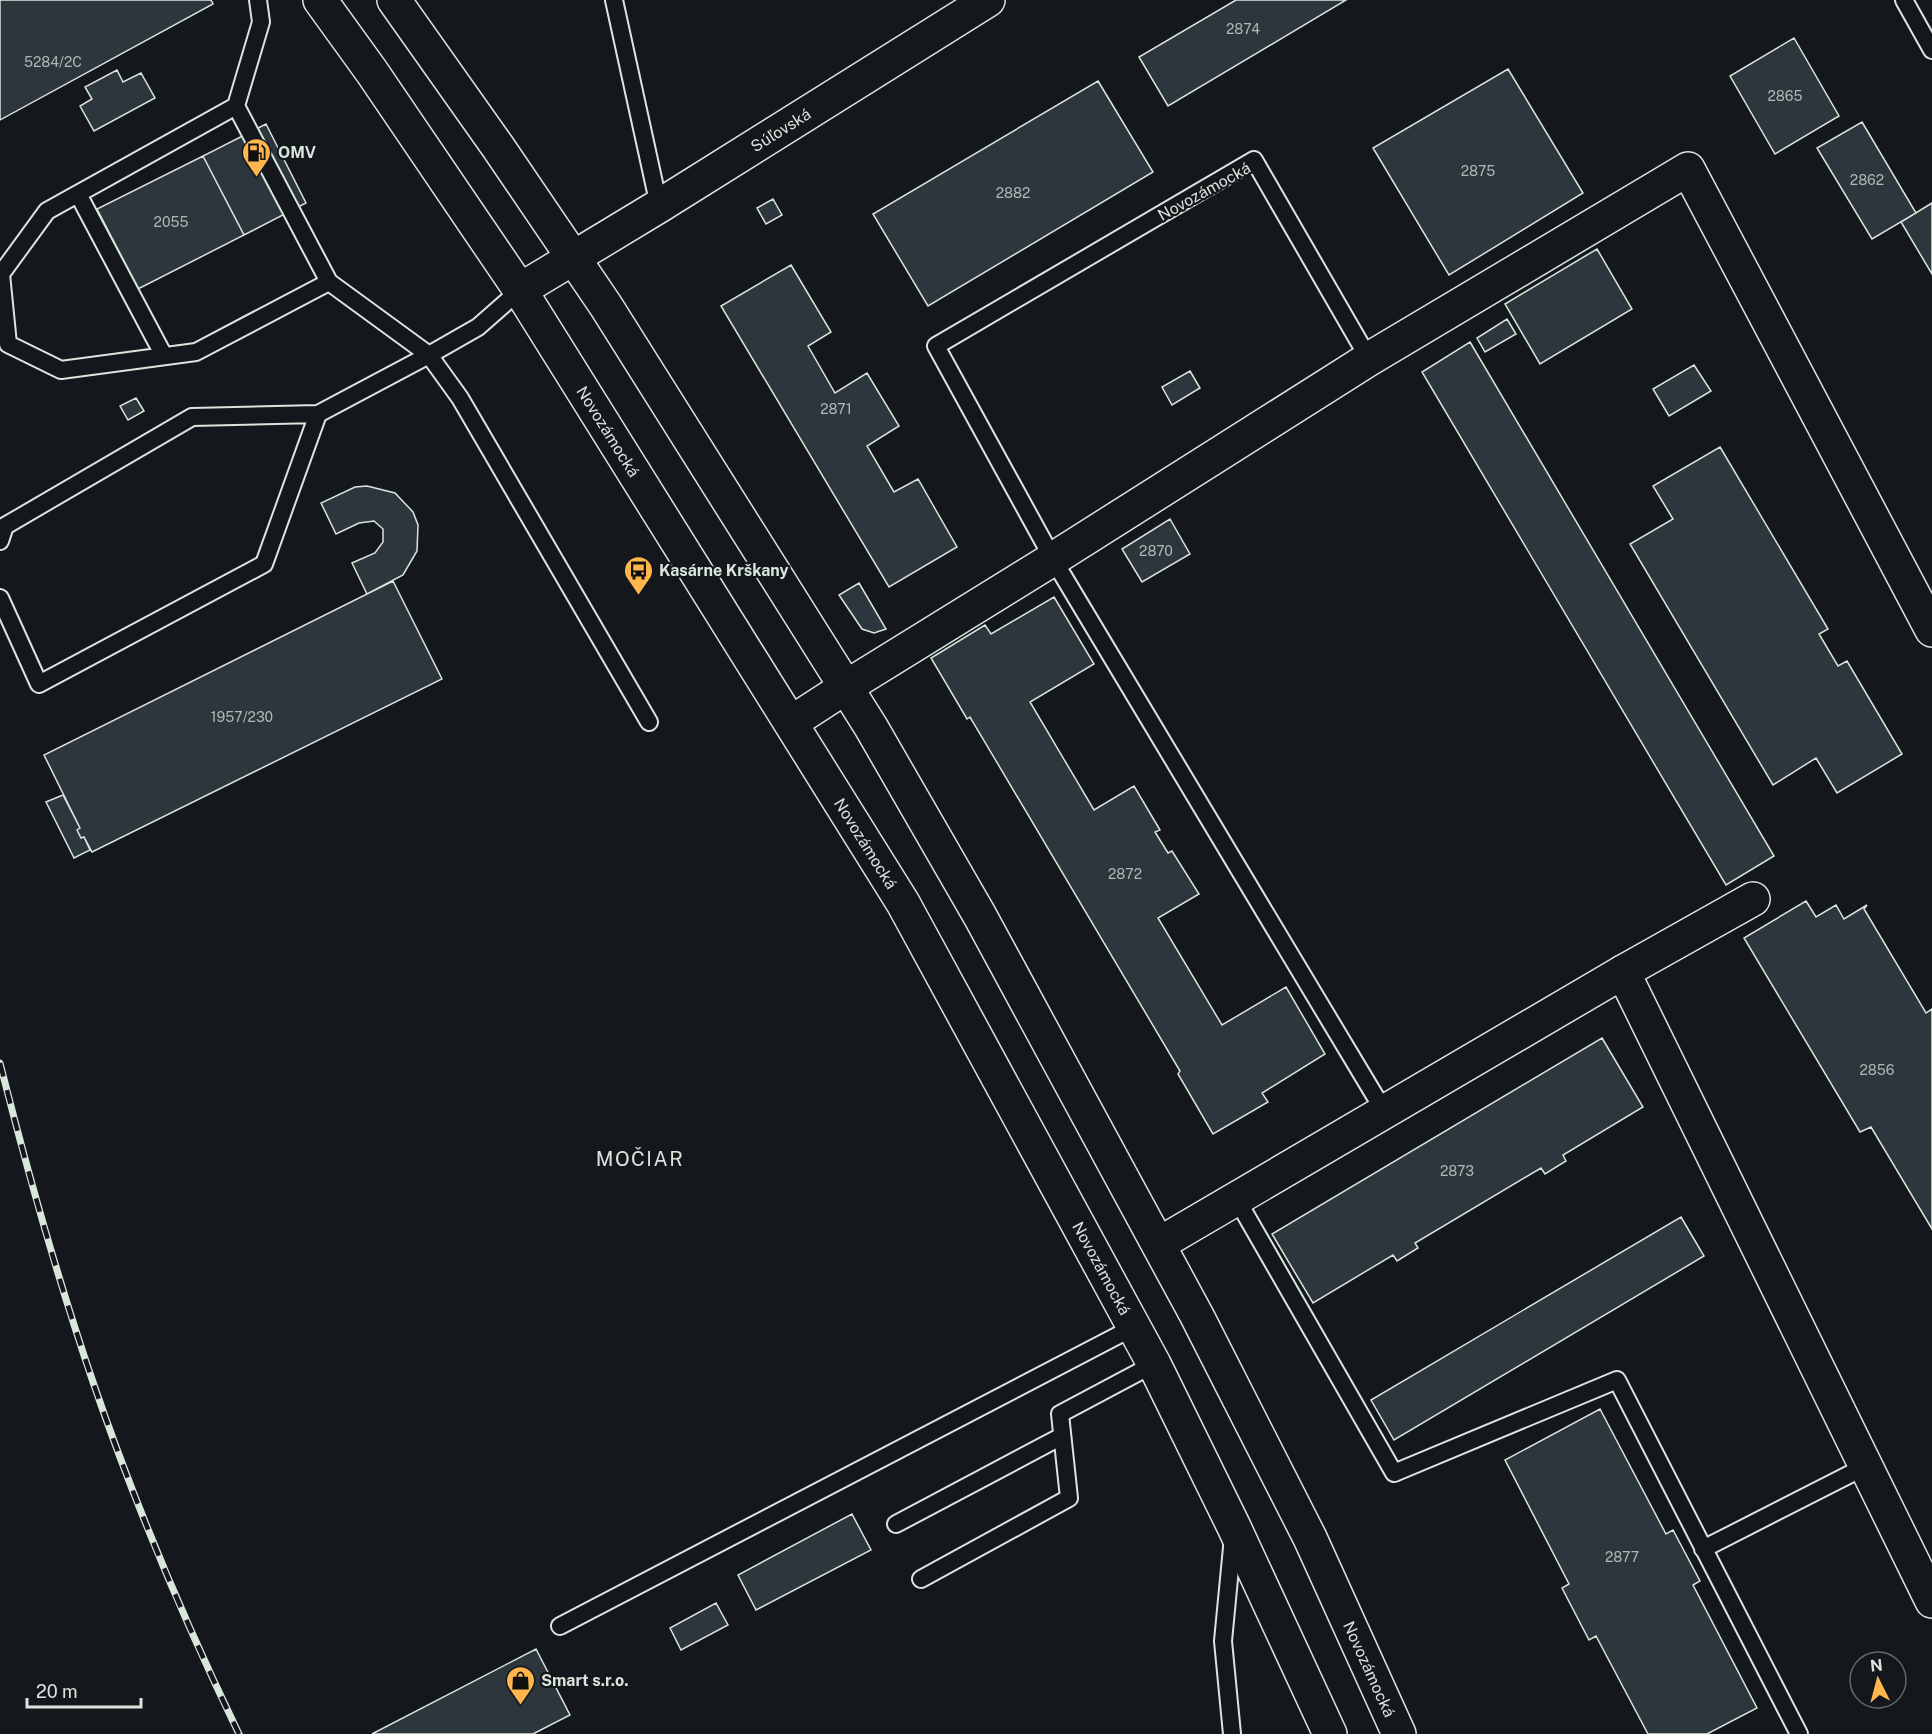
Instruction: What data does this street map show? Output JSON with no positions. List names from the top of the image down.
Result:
{
  "streets": {
    "main road": ["Súľovská", "Novozámocká"]
  },
  "crossings": [
    ["Súľovská", "Novozámocká"]
  ],
  "districts": ["MOČIAR"],
  "places": {
    "fuel station": ["OMV"],
    "bus stop": ["Kasárne Krškany"],
    "shop": ["Smart s.r.o."]
  },
  "house_numbers": [
    "2874",
    "5284/2C",
    "2865",
    "2875",
    "2862",
    "2882",
    "2055",
    "2871",
    "2870",
    "1957/230",
    "2872",
    "2856",
    "2873",
    "2877"
  ],
  "scale_bar": "20 m",
  "north": "top"
}
